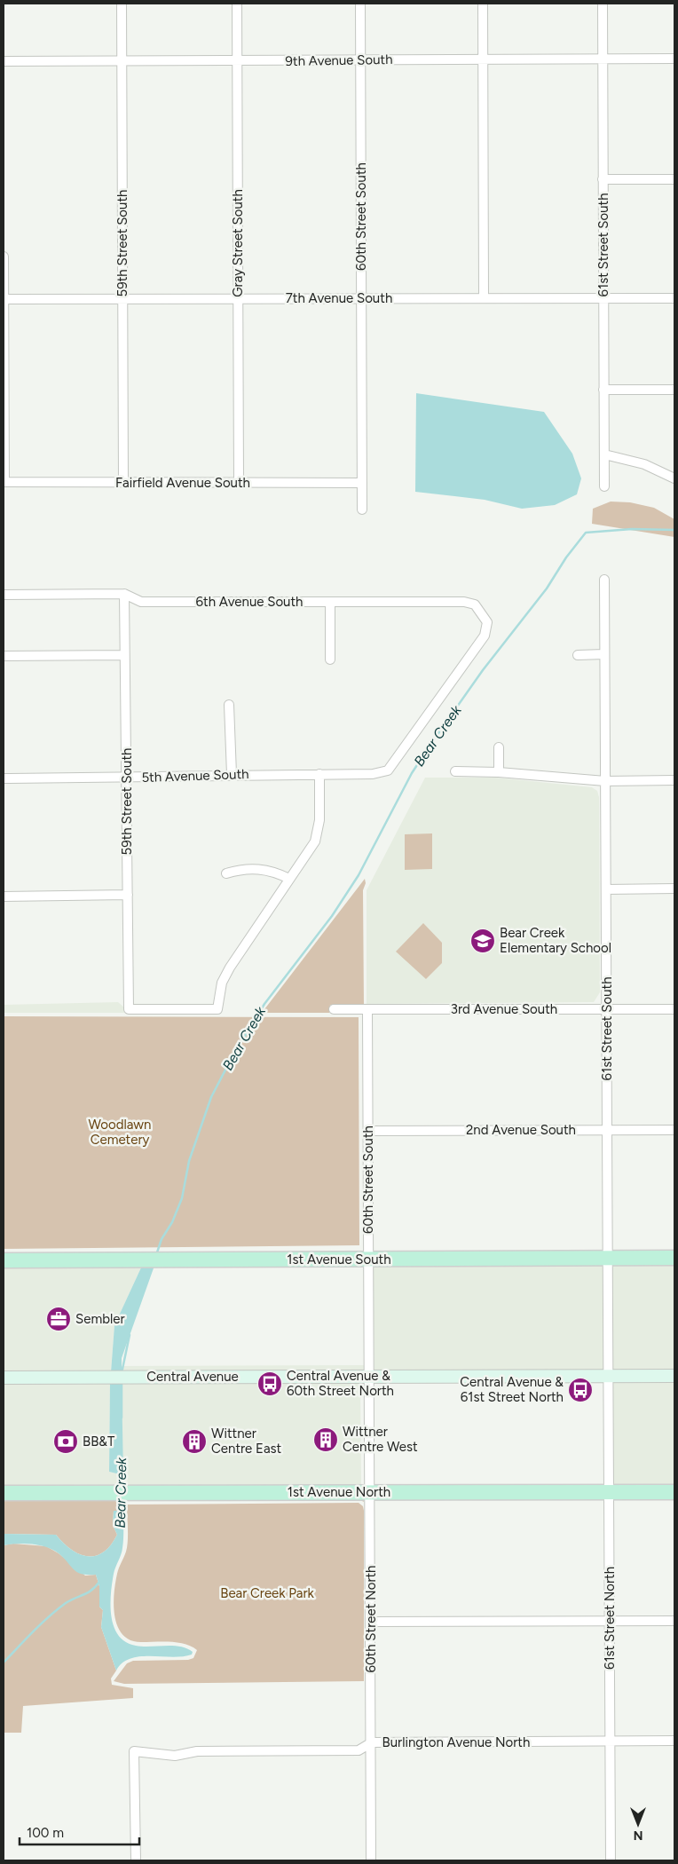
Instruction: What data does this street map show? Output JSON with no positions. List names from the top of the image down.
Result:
{
  "streets": {
    "main road": ["1st Avenue South", "Central Avenue", "1st Avenue North"],
    "street": [
      "9th Avenue South",
      "60th Street South",
      "59th Street South",
      "Gray Street South",
      "61st Street South",
      "7th Avenue South",
      "Fairfield Avenue South",
      "6th Avenue South",
      "5th Avenue South",
      "3rd Avenue South",
      "2nd Avenue South",
      "61st Street North",
      "60th Street North",
      "Burlington Avenue North"
    ]
  },
  "crossings": [
    ["9th Avenue South", "60th Street South"],
    ["9th Avenue South", "59th Street South"],
    ["9th Avenue South", "Gray Street South"],
    ["9th Avenue South", "61st Street South"],
    ["60th Street South", "7th Avenue South"],
    ["60th Street South", "Fairfield Avenue South"],
    ["60th Street South", "3rd Avenue South"],
    ["60th Street South", "2nd Avenue South"],
    ["60th Street South", "1st Avenue South"],
    ["60th Street South", "Central Avenue"],
    ["60th Street South", "60th Street North"],
    ["59th Street South", "7th Avenue South"],
    ["59th Street South", "Fairfield Avenue South"],
    ["59th Street South", "6th Avenue South"],
    ["59th Street South", "5th Avenue South"],
    ["Gray Street South", "7th Avenue South"],
    ["Gray Street South", "Fairfield Avenue South"],
    ["61st Street South", "7th Avenue South"],
    ["61st Street South", "3rd Avenue South"],
    ["61st Street South", "2nd Avenue South"],
    ["61st Street South", "1st Avenue South"],
    ["61st Street South", "Central Avenue"],
    ["61st Street South", "61st Street North"],
    ["6th Avenue South", "5th Avenue South"],
    ["Central Avenue", "61st Street North"],
    ["Central Avenue", "60th Street North"],
    ["1st Avenue North", "61st Street North"],
    ["1st Avenue North", "60th Street North"],
    ["61st Street North", "Burlington Avenue North"],
    ["60th Street North", "Burlington Avenue North"]
  ],
  "water": ["Bear Creek"],
  "parks": ["Woodlawn Cemetery", "Bear Creek Park"],
  "places": {
    "school or university": ["Bear Creek Elementary School"],
    "office": ["Sembler"],
    "bus stop": ["Central Avenue & 60th Street North", "Central Avenue & 61st Street North"],
    "building": ["Wittner Centre West", "Wittner Centre East"],
    "bank": ["BB&T"]
  },
  "scale_bar": "100 m",
  "north": "bottom"
}
